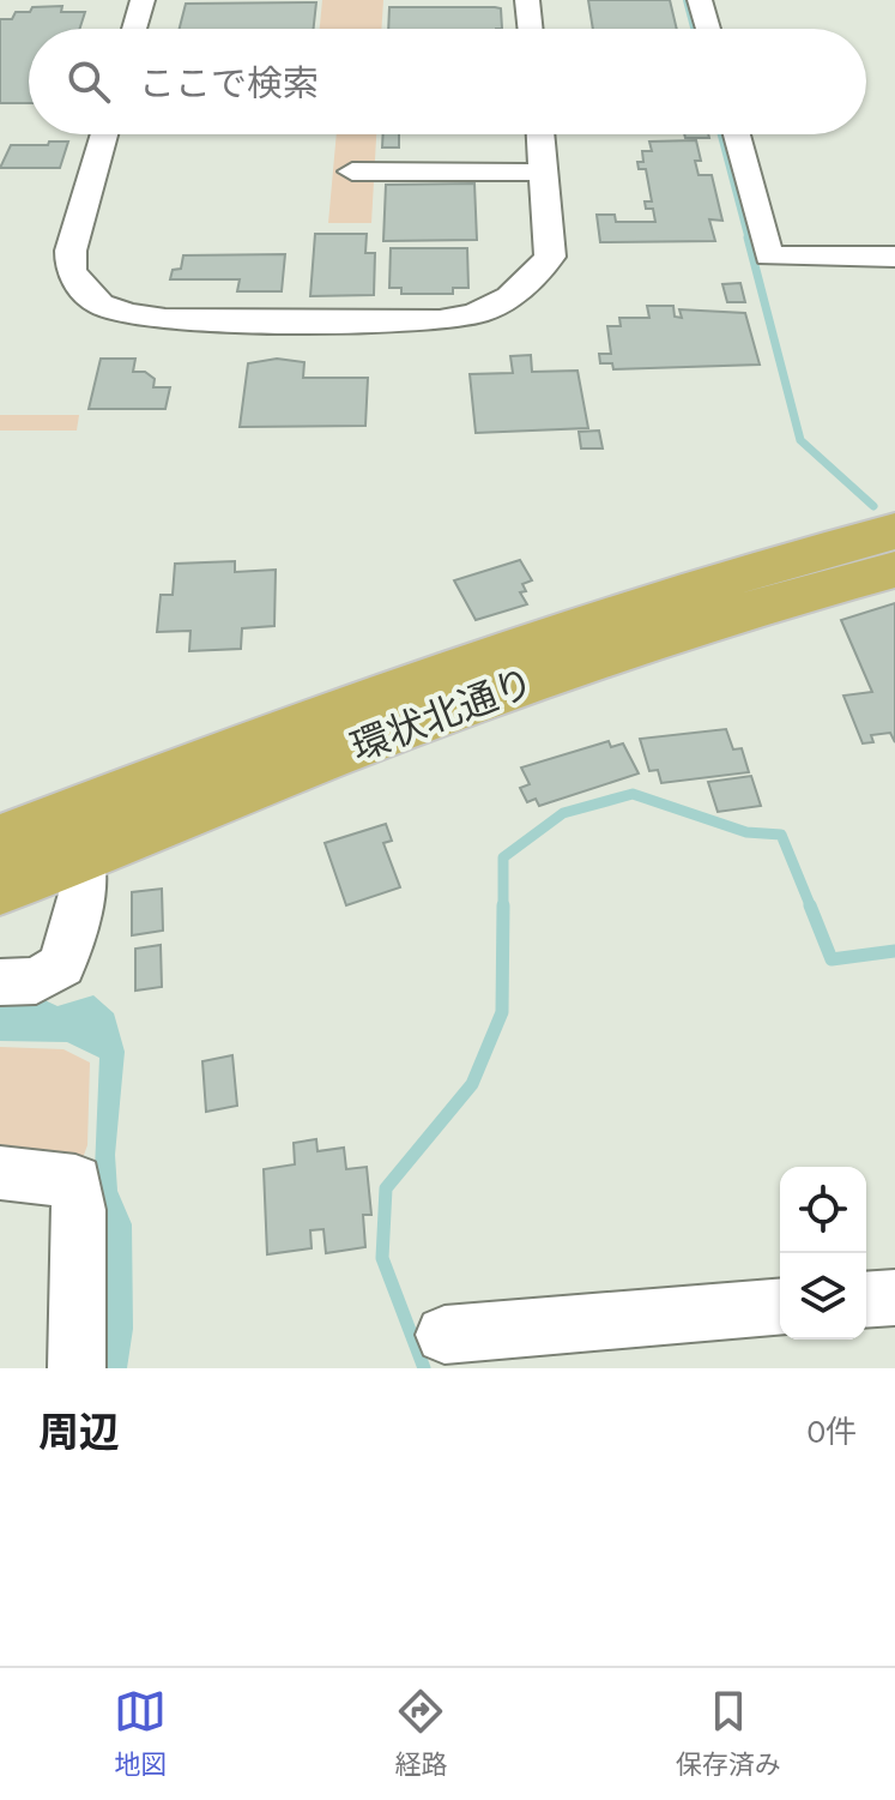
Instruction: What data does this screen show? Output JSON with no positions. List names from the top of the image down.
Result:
{
  "streets": {
    "highway": ["環状北通り"]
  },
  "page": {
    "search": "ここで検索",
    "heading": ["周辺", "0件"],
    "nav": ["地図", "経路", "保存済み"]
  }
}
